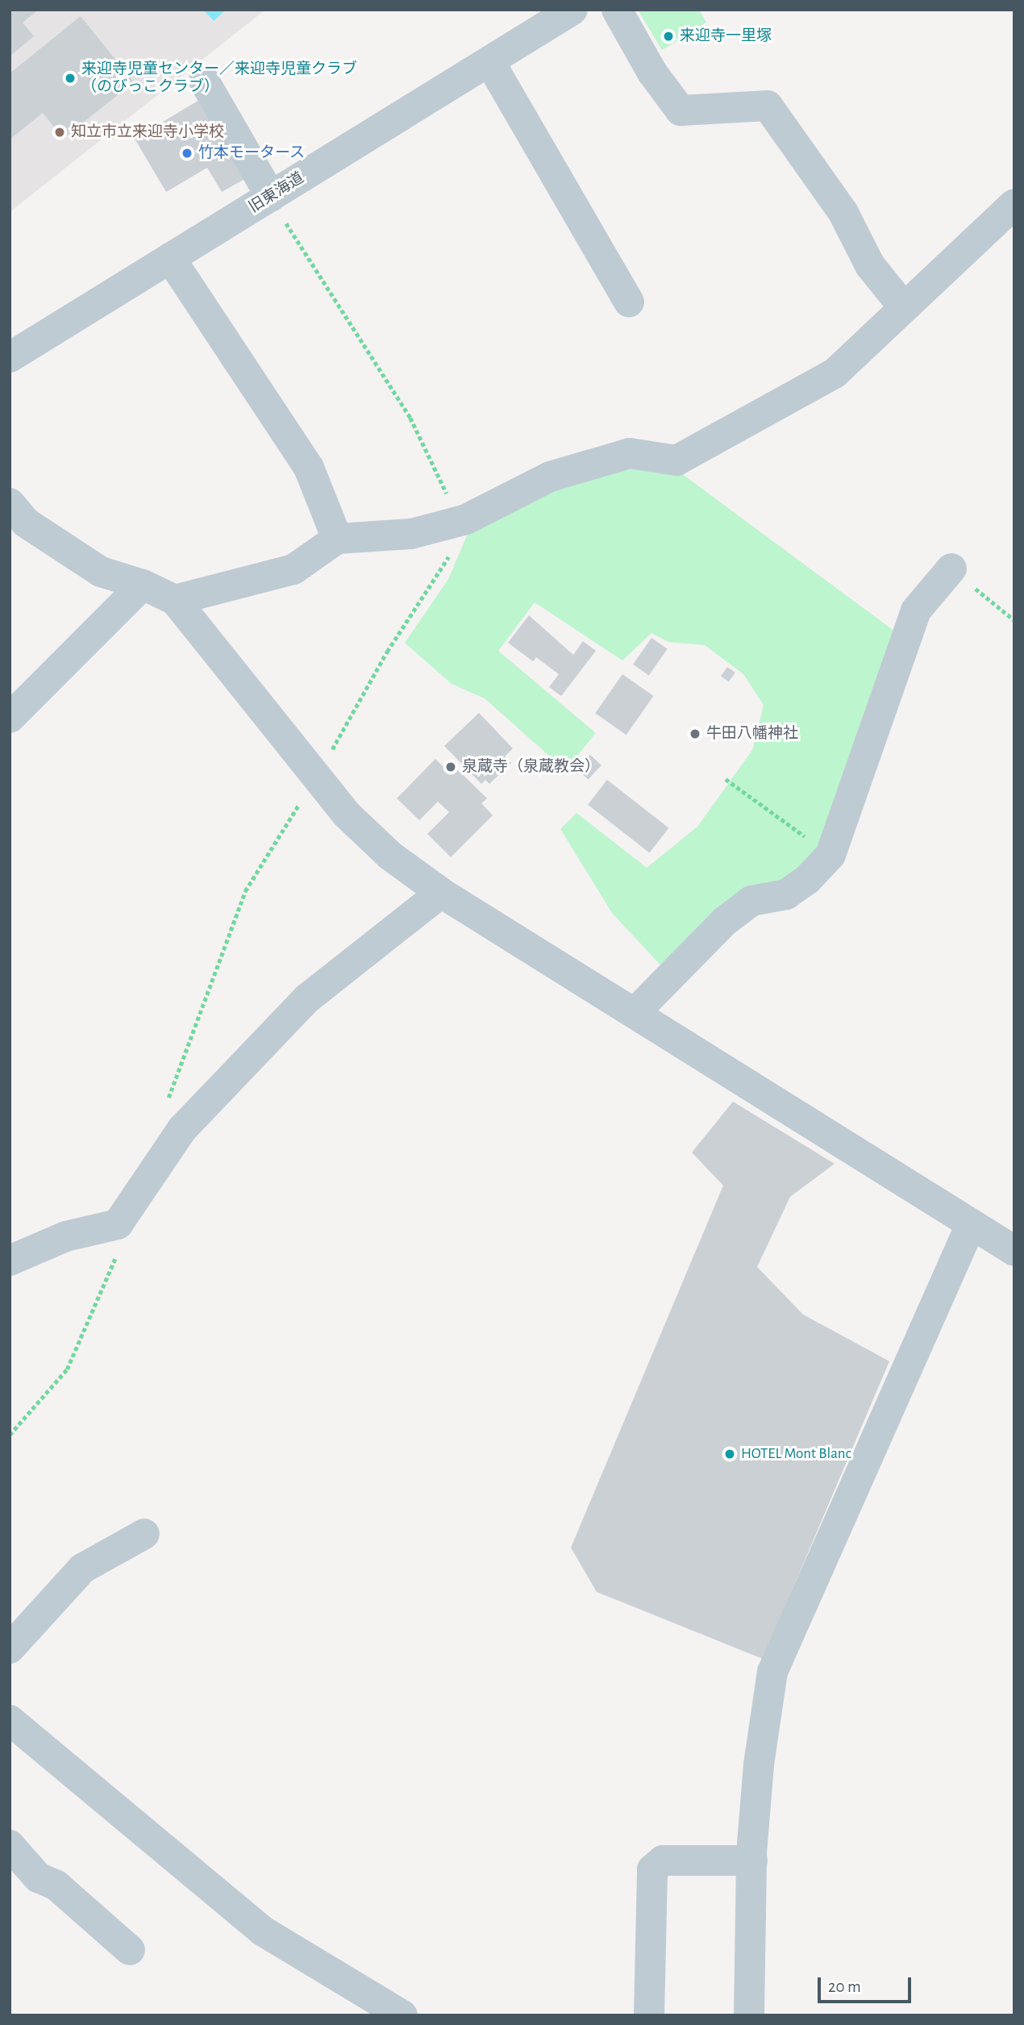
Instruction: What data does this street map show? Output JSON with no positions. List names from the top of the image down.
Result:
{
  "streets": {
    "street": ["旧東海道"]
  },
  "places": [
    "来迎寺一里塚",
    "来迎寺児童センター／来迎寺児童クラブ （のびっこクラブ）",
    "知立市立来迎寺小学校",
    "竹本モータース",
    "牛田八幡神社",
    "泉蔵寺（泉蔵教会）",
    "HOTEL Mont Blanc"
  ],
  "scale_bar": "20 m"
}
